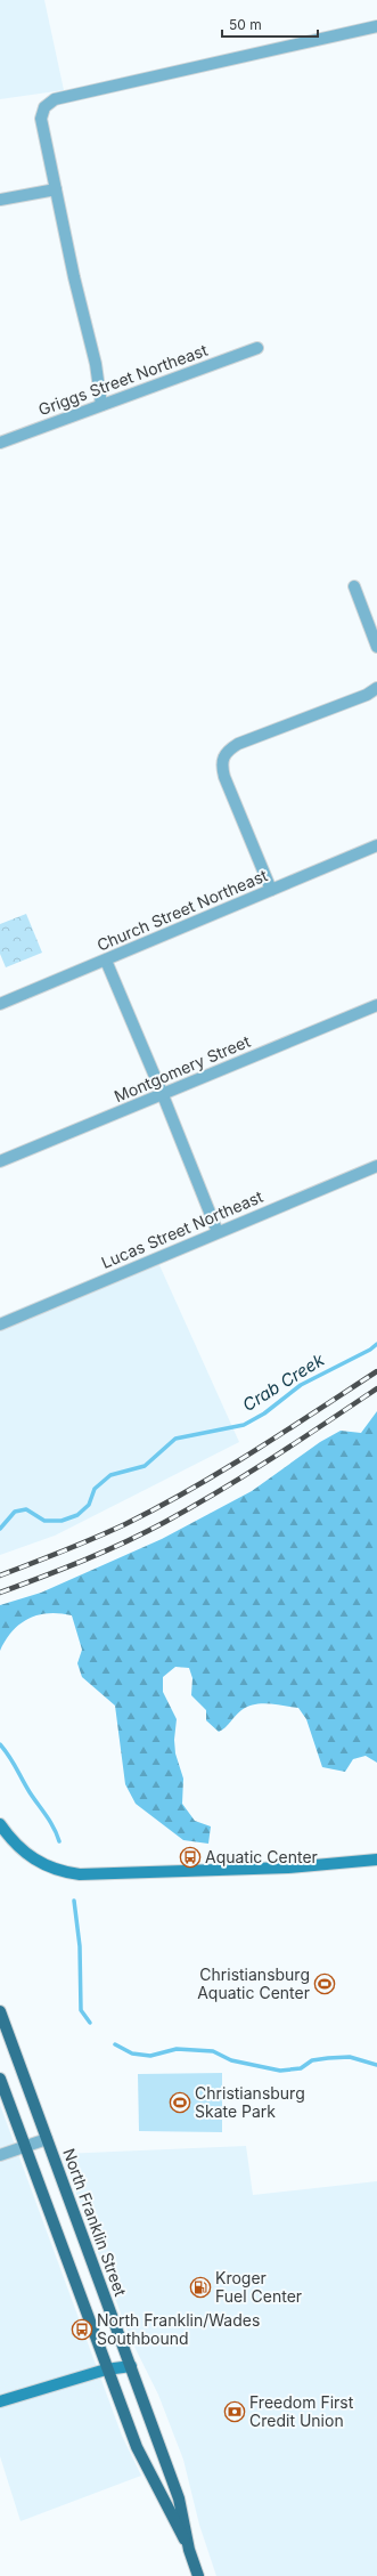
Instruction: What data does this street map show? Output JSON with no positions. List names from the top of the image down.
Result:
{
  "streets": {
    "main road": ["North Franklin Street"],
    "street": [
      "Griggs Street Northeast",
      "Church Street Northeast",
      "Montgomery Street",
      "Lucas Street Northeast"
    ]
  },
  "water": ["Crab Creek"],
  "places": {
    "bus stop": ["Aquatic Center", "North Franklin/Wades Southbound"],
    "sports": ["Christiansburg Aquatic Center", "Christiansburg Skate Park"],
    "fuel station": ["Kroger Fuel Center"],
    "bank": ["Freedom First Credit Union"]
  },
  "scale_bar": "50 m"
}
